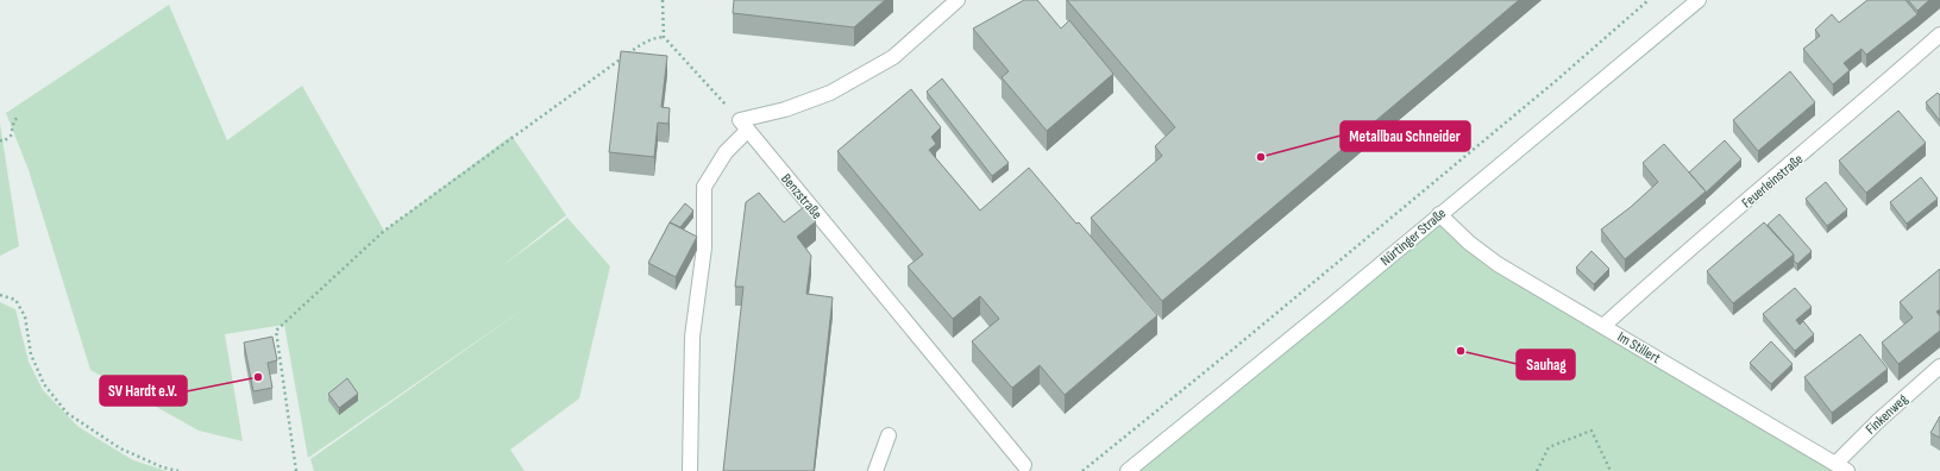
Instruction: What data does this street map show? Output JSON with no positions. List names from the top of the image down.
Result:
{
  "streets": {
    "street": [
      "Feuerleinstraße",
      "Benzstraße",
      "Nürtinger Straße",
      "Im Stillert",
      "Finkenweg"
    ]
  },
  "crossings": [
    ["Feuerleinstraße", "Im Stillert"],
    ["Nürtinger Straße", "Im Stillert"],
    ["Im Stillert", "Finkenweg"]
  ],
  "places": ["Metallbau Schneider", "Sauhag", "SV Hardt e.V."]
}
